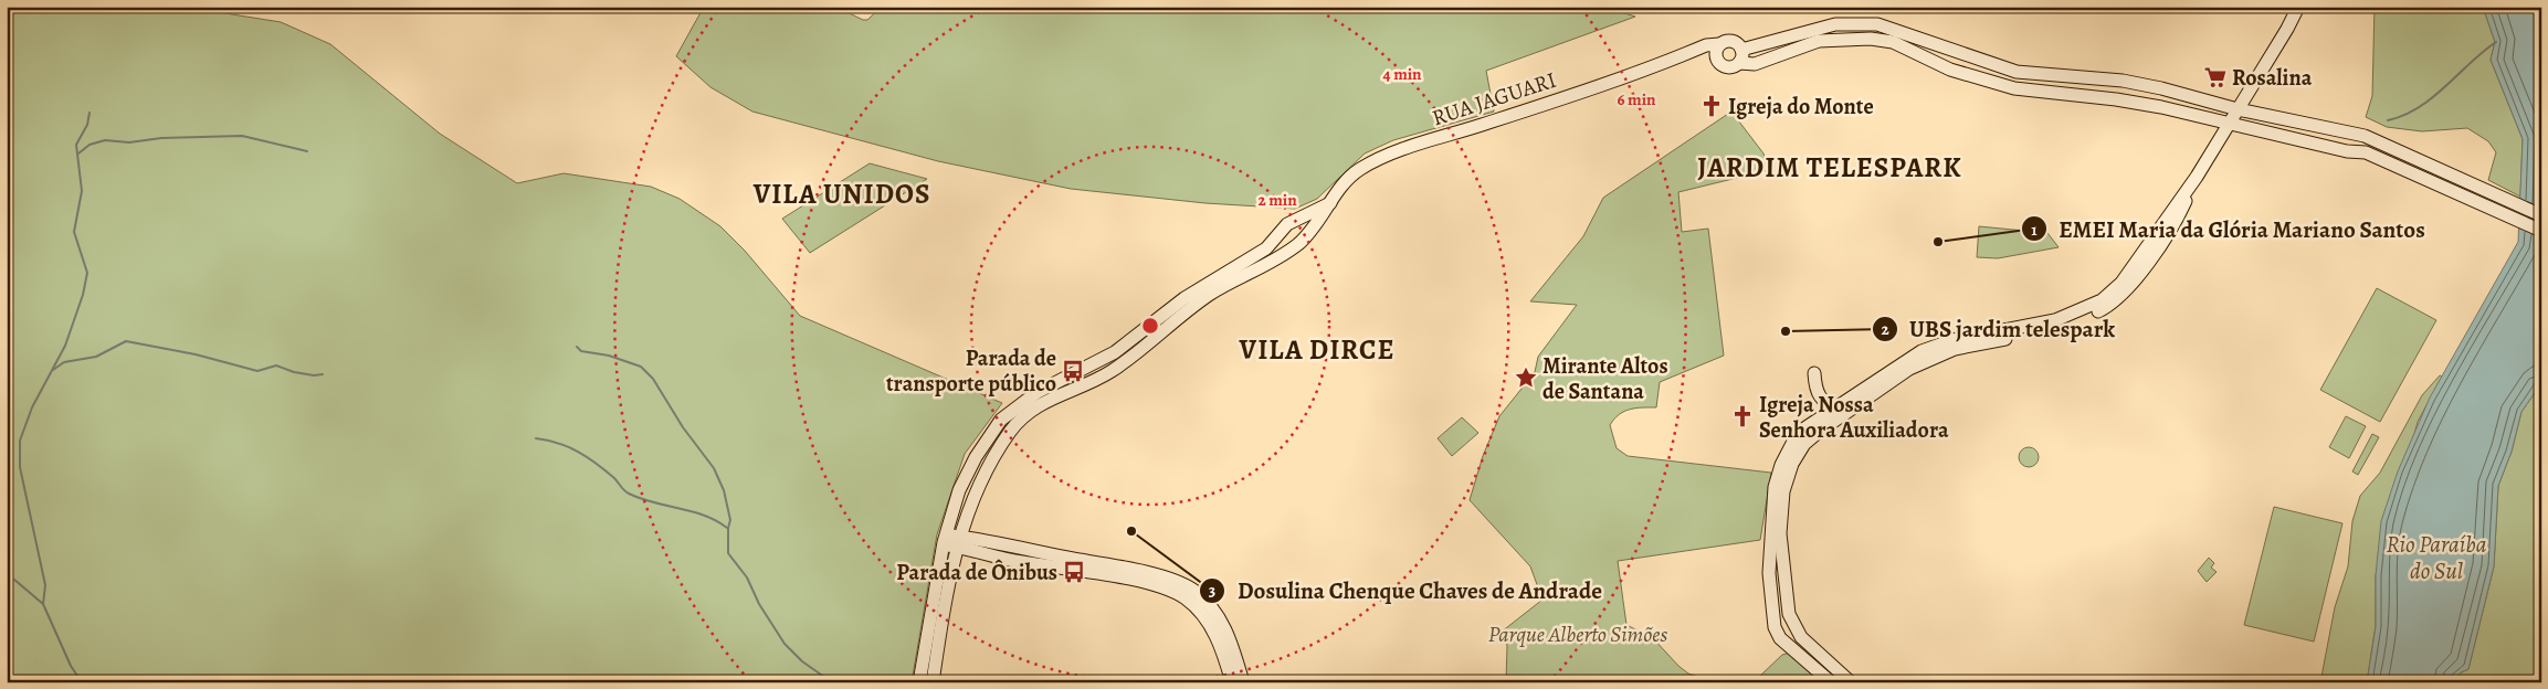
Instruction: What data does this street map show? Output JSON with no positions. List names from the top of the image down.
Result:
{
  "streets": {
    "street": ["RUA JAGUARI"]
  },
  "districts": ["JARDIM TELESPARK", "VILA UNIDOS", "VILA DIRCE"],
  "water": ["Rio Paraíba do Sul"],
  "parks": ["Parque Alberto Simões"],
  "places": {
    "supermarket": ["Rosalina"],
    "church": ["Igreja do Monte", "Igreja Nossa Senhora Auxiliadora"],
    "other": ["EMEI Maria da Glória Mariano Santos", "UBS jardim telespark", "Dosulina Chenque Chaves de Andrade"],
    "bus stop": ["Parada de transporte público", "Parada de Ônibus"],
    "place": ["Mirante Altos de Santana"]
  },
  "rings": ["4 min", "6 min", "2 min"]
}
